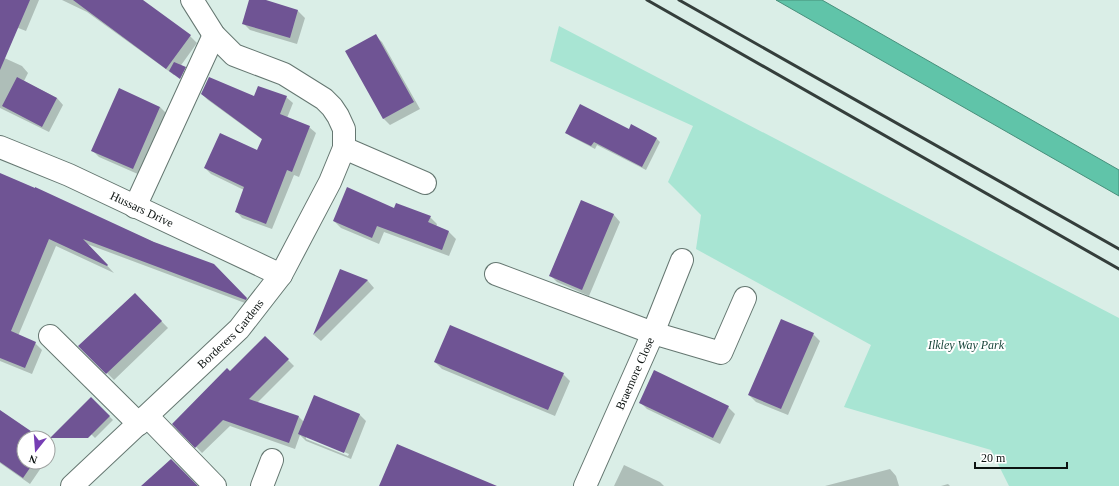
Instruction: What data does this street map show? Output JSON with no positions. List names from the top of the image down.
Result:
{
  "streets": {
    "street": ["Hussars Drive", "Borderers Gardens", "Braemore Close"]
  },
  "crossings": [
    ["Hussars Drive", "Borderers Gardens"]
  ],
  "parks": ["Ilkley Way Park"],
  "scale_bar": "20 m",
  "north": "bottom"
}
